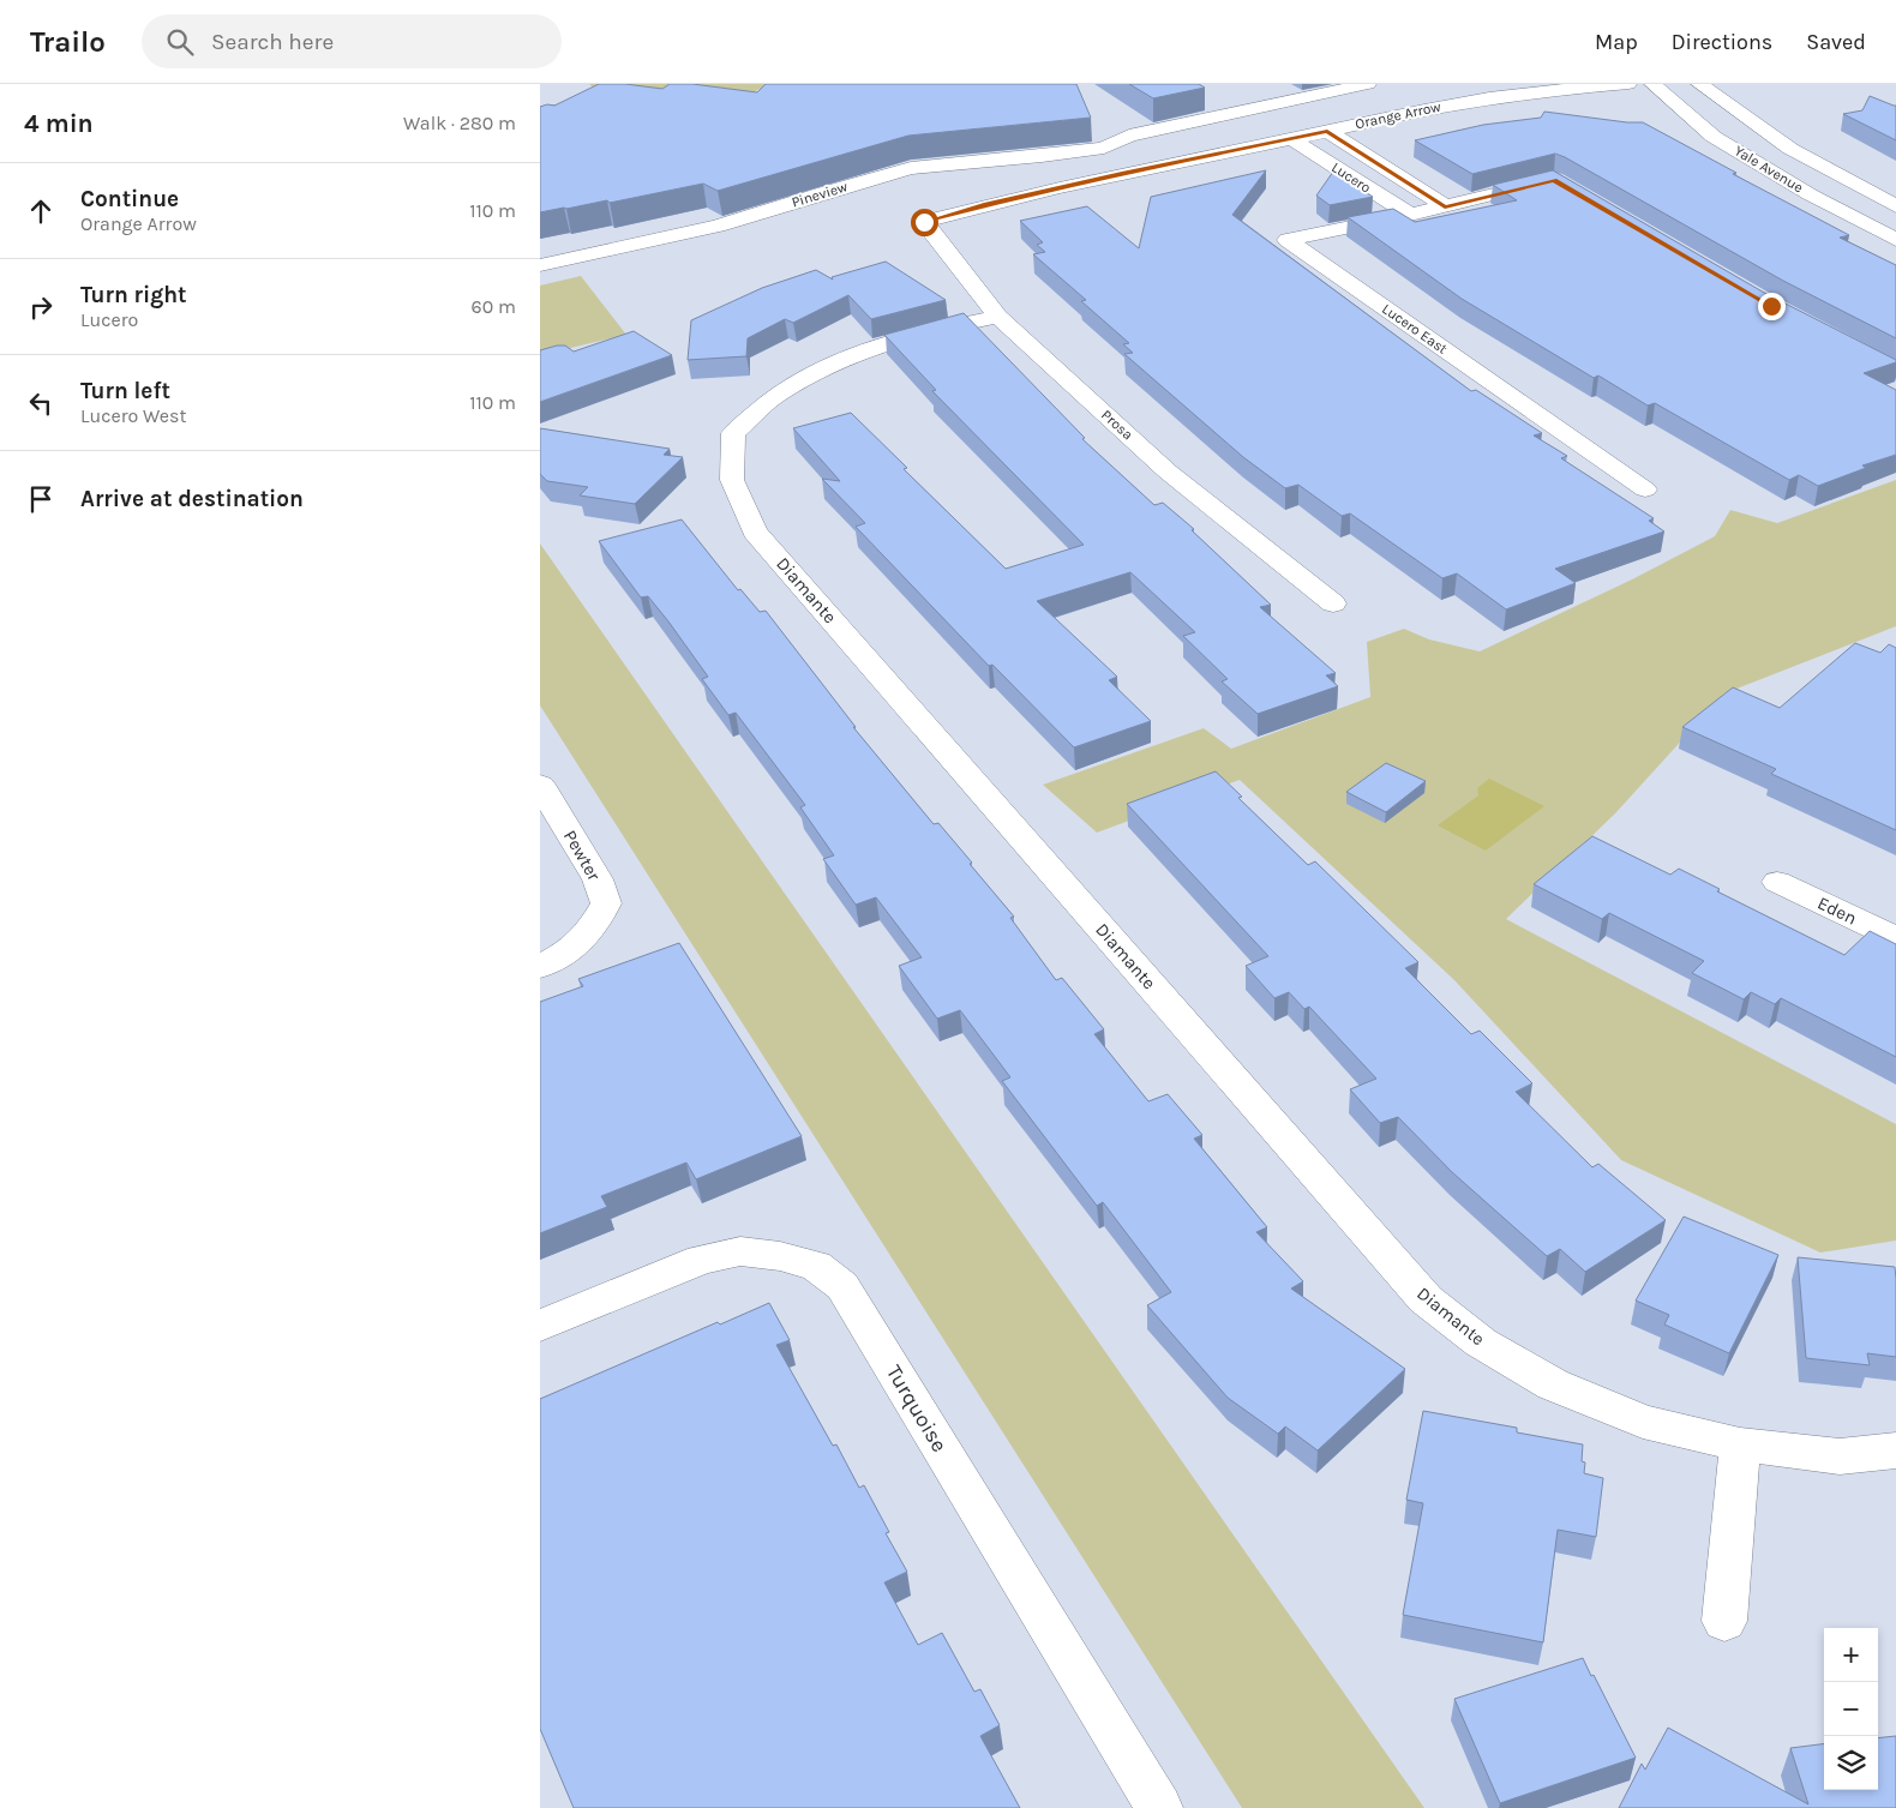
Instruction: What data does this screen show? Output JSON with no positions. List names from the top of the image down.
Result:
{
  "streets": {
    "street": [
      "Orange Arrow",
      "Yale Avenue",
      "Lucero",
      "Pineview",
      "Lucero East",
      "Prosa",
      "Diamante",
      "Pewter",
      "Eden",
      "Turquoise"
    ]
  },
  "crossings": [
    ["Orange Arrow", "Lucero"],
    ["Orange Arrow", "Prosa"],
    ["Lucero", "Lucero East"],
    ["Prosa", "Diamante"]
  ],
  "page": {
    "header": "Trailo",
    "search": "Search here",
    "nav": ["Map", "Directions", "Saved"],
    "heading": ["4 min", "Walk · 280 m"],
    "list": [
      ["Continue", "Orange Arrow", "110 m"],
      ["Turn right", "Lucero", "60 m"],
      ["Turn left", "Lucero West", "110 m"],
      "Arrive at destination"
    ],
    "map_buttons": ["+", "−"]
  }
}
